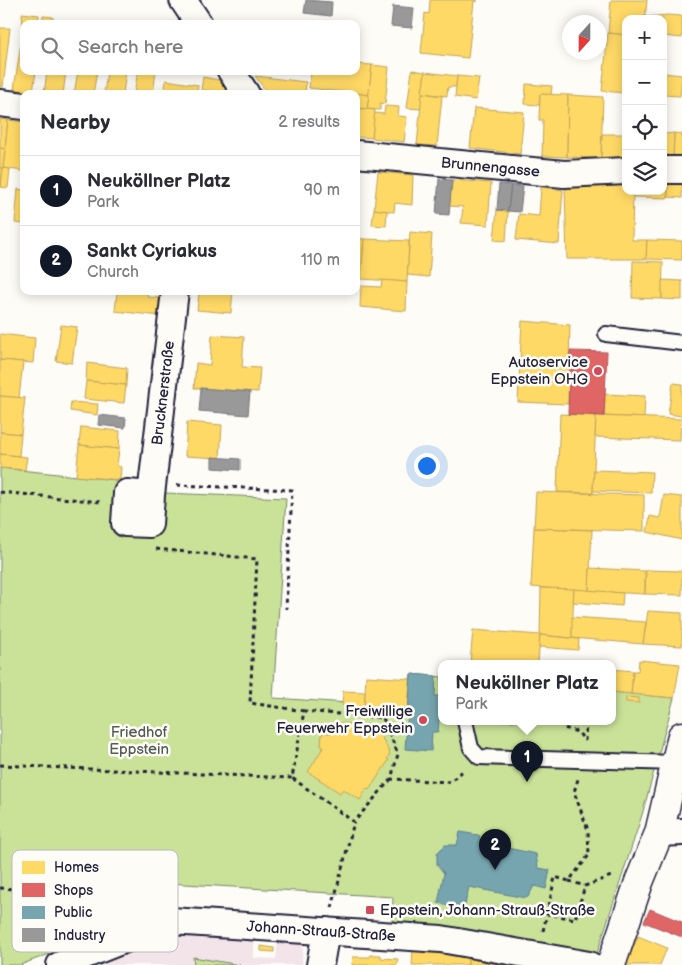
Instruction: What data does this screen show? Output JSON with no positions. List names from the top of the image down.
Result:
{
  "streets": {
    "street": ["Brunnengasse", "Brucknerstraße", "Johann-Strauß-Straße"]
  },
  "parks": ["Friedhof Eppstein"],
  "places": {
    "other": ["Autoservice Eppstein OHG", "Freiwillige Feuerwehr Eppstein"],
    "transit": ["Eppstein, Johann-Strauß-Straße"]
  },
  "legend": [
    "Homes",
    "Shops",
    "Public",
    "Industry"
  ],
  "north": "bottom",
  "page": {
    "map_buttons": ["+", "−"],
    "search": "Search here",
    "heading": ["Nearby", "2 results"],
    "list": [
      {
        "mark": "1",
        "name": "Neuköllner Platz",
        "note": "Park",
        "value": "90 m"
      },
      {
        "mark": "2",
        "name": "Sankt Cyriakus",
        "note": "Church",
        "value": "110 m"
      }
    ],
    "popup": ["Neuköllner Platz", "Park"],
    "pins": ["1", "2"]
  }
}
